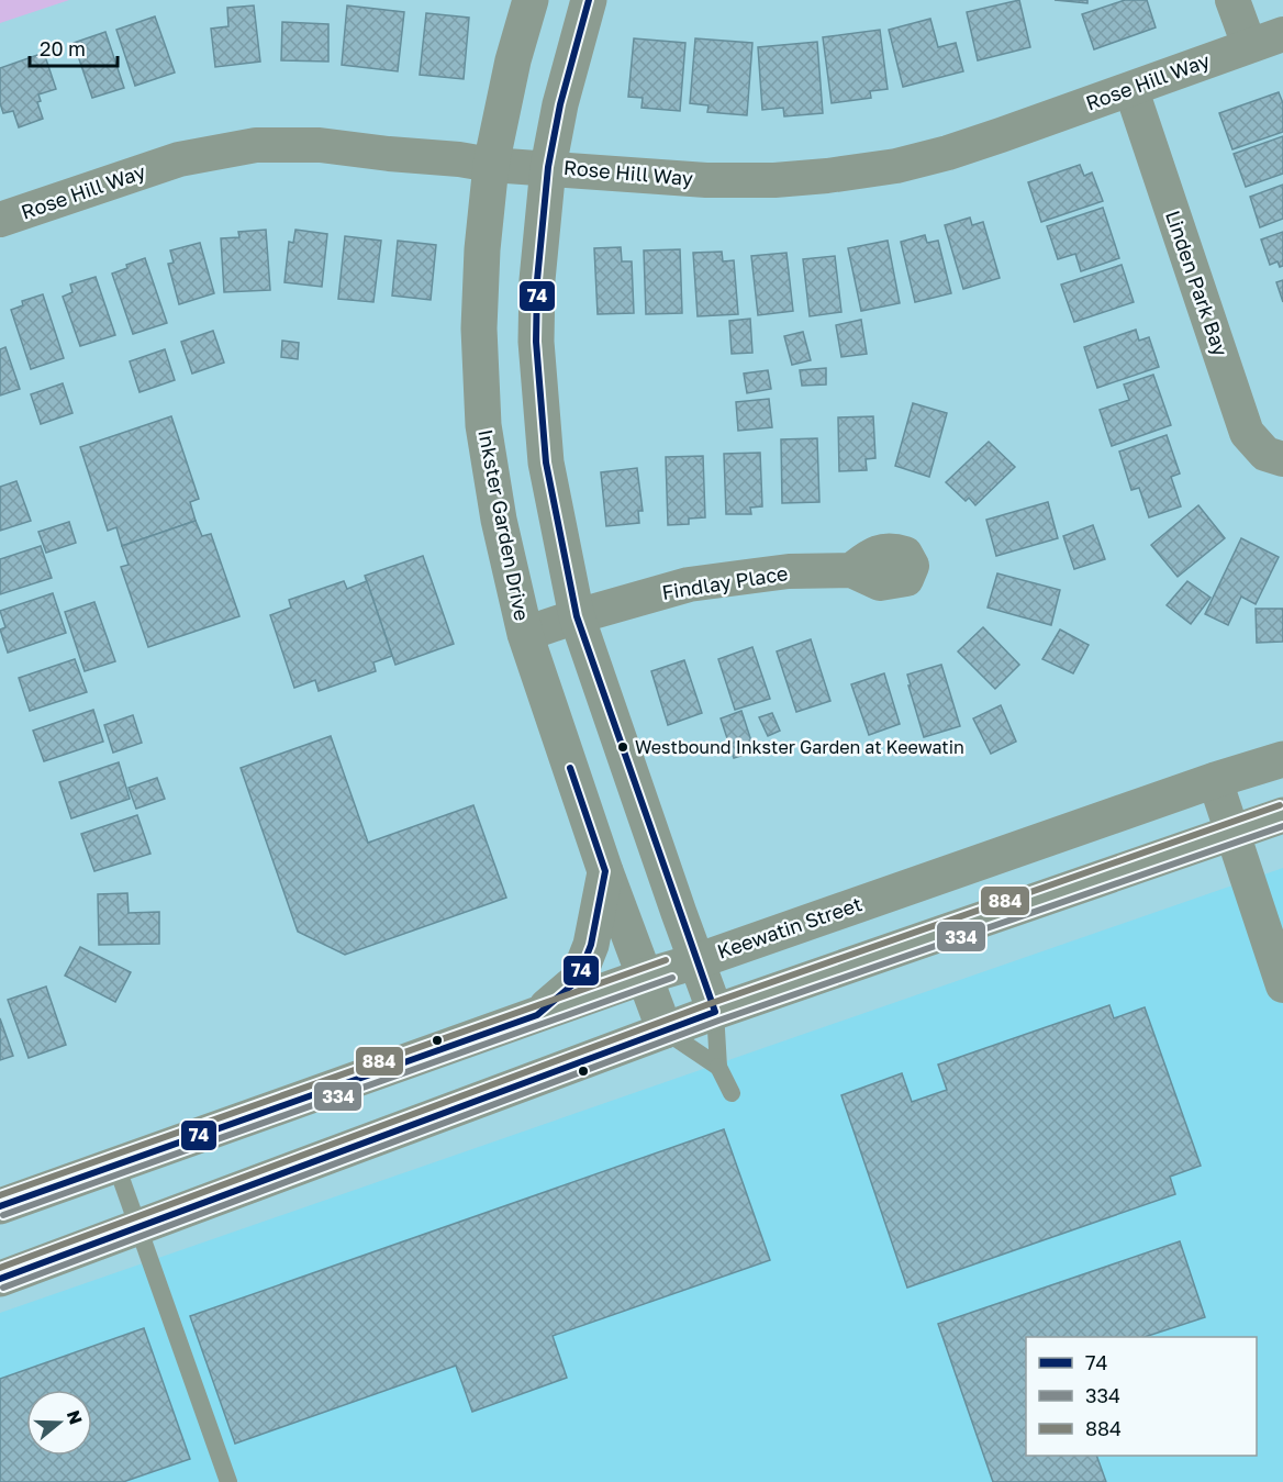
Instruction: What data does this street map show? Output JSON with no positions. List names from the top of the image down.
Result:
{
  "streets": {
    "street": [
      "Rose Hill Way",
      "Linden Park Bay",
      "Inkster Garden Drive",
      "Findlay Place",
      "Keewatin Street"
    ]
  },
  "crossings": [
    ["Rose Hill Way", "Linden Park Bay"],
    ["Rose Hill Way", "Inkster Garden Drive"],
    ["Inkster Garden Drive", "Findlay Place"],
    ["Inkster Garden Drive", "Keewatin Street"]
  ],
  "places": ["Westbound Inkster Garden at Keewatin"],
  "lines": ["transit line 74", "transit line 884", "transit line 334"],
  "legend": ["74", "334", "884"],
  "scale_bar": "20 m",
  "north": "right"
}
